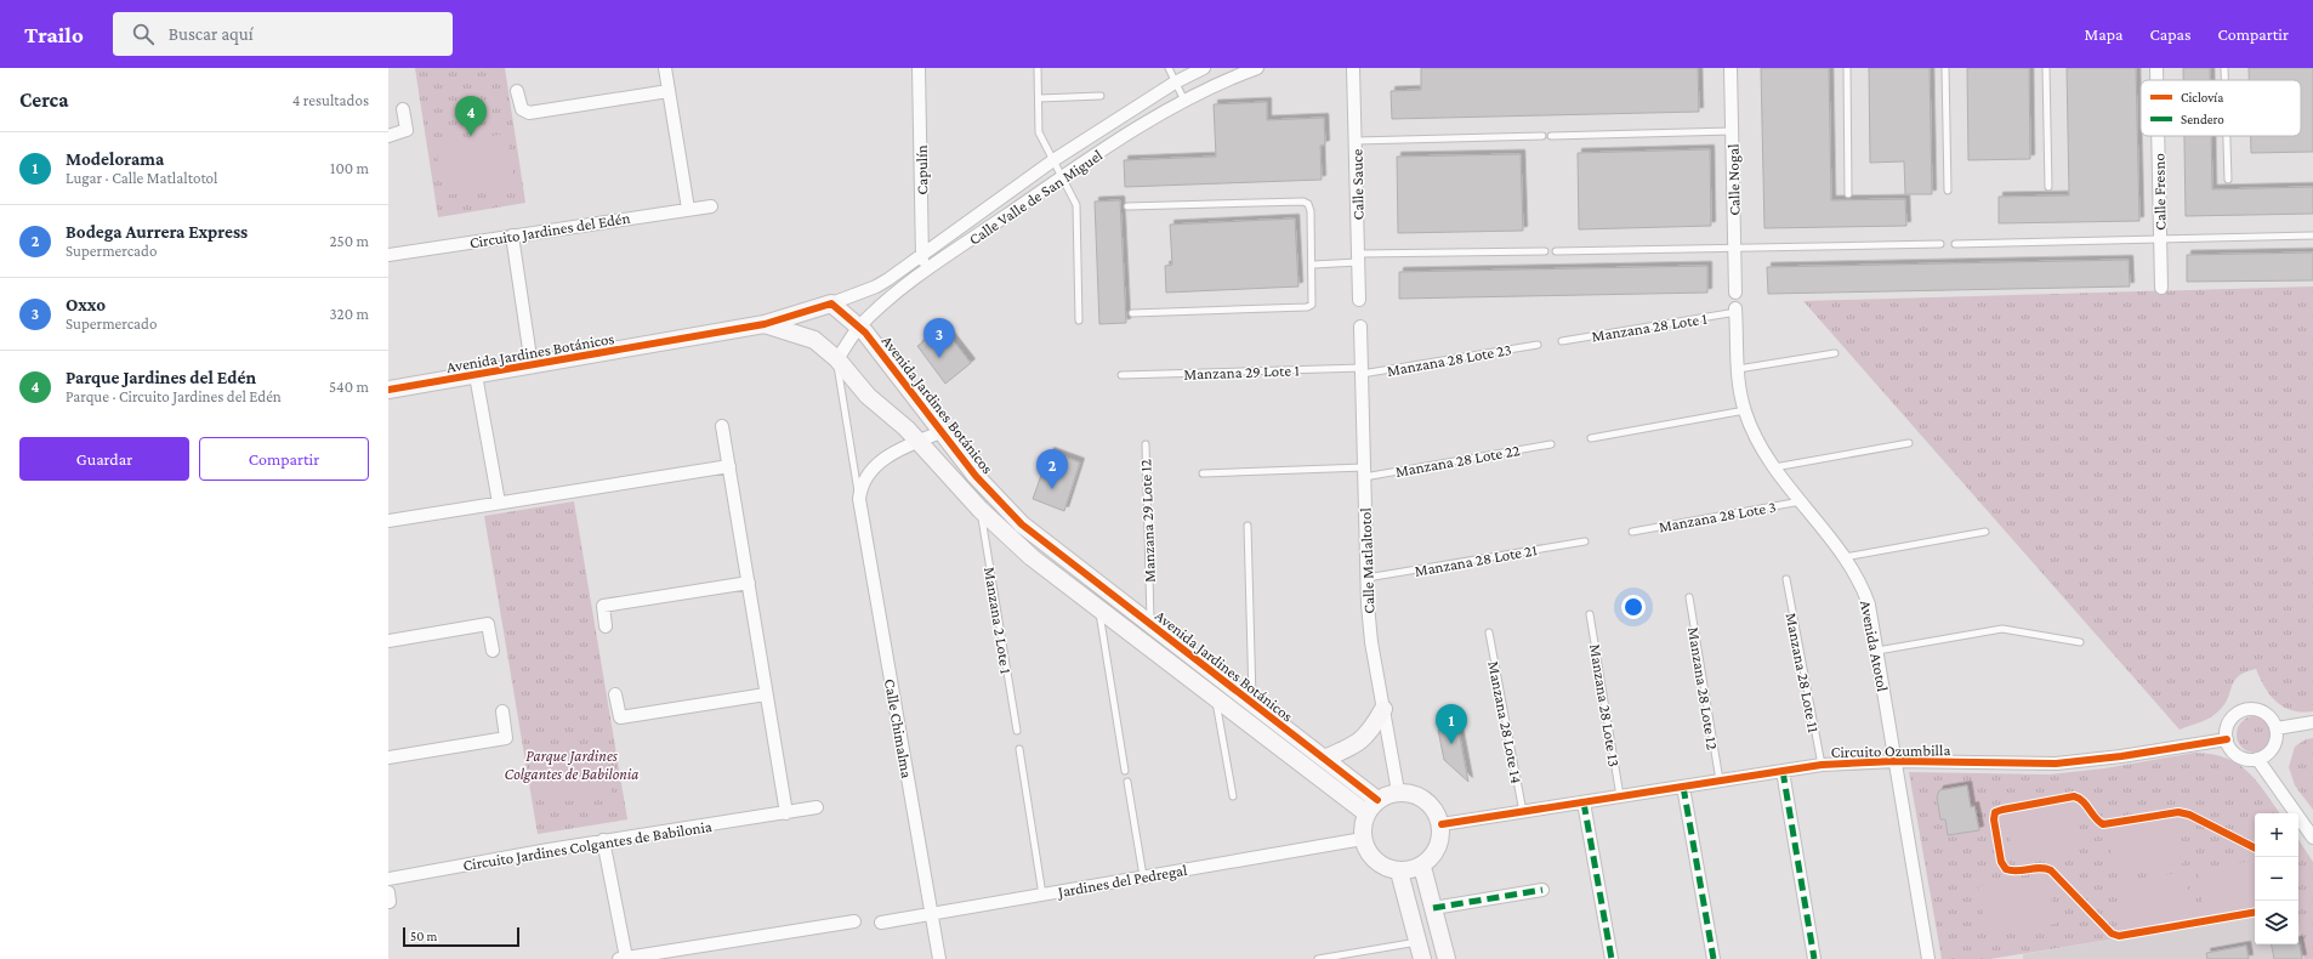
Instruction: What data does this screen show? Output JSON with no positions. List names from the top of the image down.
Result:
{
  "streets": {
    "street": [
      "Capulín",
      "Calle Nogal",
      "Calle Sauce",
      "Calle Fresno",
      "Calle Valle de San Miguel",
      "Circuito Jardines del Edén",
      "Avenida Jardines Botánicos",
      "Calle Matlaltotol",
      "Avenida Atotol",
      "Calle Chimalma",
      "Circuito Ozumbilla",
      "Circuito Jardines Colgantes de Babilonia",
      "Jardines del Pedregal"
    ],
    "lane": [
      "Manzana 28 Lote 1",
      "Manzana 28 Lote 23",
      "Manzana 29 Lote 1",
      "Manzana 28 Lote 22",
      "Manzana 28 Lote 3",
      "Manzana 29 Lote 12",
      "Manzana 28 Lote 21",
      "Manzana 2 Lote 1",
      "Manzana 28 Lote 11",
      "Manzana 28 Lote 12",
      "Manzana 28 Lote 13",
      "Manzana 28 Lote 14"
    ]
  },
  "crossings": [
    ["Capulín", "Calle Valle de San Miguel"],
    ["Calle Valle de San Miguel", "Avenida Jardines Botánicos"],
    ["Calle Valle de San Miguel", "Calle Chimalma"],
    ["Manzana 28 Lote 1", "Avenida Atotol"],
    ["Avenida Jardines Botánicos", "Manzana 29 Lote 12"],
    ["Avenida Jardines Botánicos", "Calle Matlaltotol"],
    ["Avenida Jardines Botánicos", "Manzana 2 Lote 1"],
    ["Avenida Jardines Botánicos", "Calle Chimalma"],
    ["Avenida Jardines Botánicos", "Circuito Ozumbilla"],
    ["Avenida Jardines Botánicos", "Jardines del Pedregal"],
    ["Manzana 28 Lote 23", "Manzana 29 Lote 1"],
    ["Manzana 28 Lote 23", "Calle Matlaltotol"],
    ["Manzana 29 Lote 1", "Calle Matlaltotol"],
    ["Manzana 28 Lote 22", "Calle Matlaltotol"],
    ["Manzana 28 Lote 3", "Avenida Atotol"],
    ["Manzana 28 Lote 21", "Calle Matlaltotol"],
    ["Calle Matlaltotol", "Circuito Ozumbilla"],
    ["Calle Matlaltotol", "Jardines del Pedregal"],
    ["Avenida Atotol", "Circuito Ozumbilla"],
    ["Manzana 28 Lote 11", "Circuito Ozumbilla"],
    ["Manzana 28 Lote 12", "Circuito Ozumbilla"],
    ["Manzana 28 Lote 13", "Circuito Ozumbilla"],
    ["Manzana 28 Lote 14", "Circuito Ozumbilla"],
    ["Calle Chimalma", "Jardines del Pedregal"],
    ["Circuito Ozumbilla", "Jardines del Pedregal"]
  ],
  "parks": ["Parque Jardines Colgantes de Babilonia"],
  "legend": ["Ciclovía", "Sendero"],
  "scale_bar": "50 m",
  "page": {
    "header": "Trailo",
    "search": "Buscar aquí",
    "nav": ["Mapa", "Capas", "Compartir"],
    "heading": ["Cerca", "4 resultados"],
    "pins": [
      "4",
      "3",
      "2",
      "1"
    ],
    "list": [
      {
        "mark": "1",
        "name": "Modelorama",
        "note": "Lugar · Calle Matlaltotol",
        "value": "100 m"
      },
      {
        "mark": "2",
        "name": "Bodega Aurrera Express",
        "note": "Supermercado",
        "value": "250 m"
      },
      {
        "mark": "3",
        "name": "Oxxo",
        "note": "Supermercado",
        "value": "320 m"
      },
      {
        "mark": "4",
        "name": "Parque Jardines del Edén",
        "note": "Parque · Circuito Jardines del Edén",
        "value": "540 m"
      }
    ],
    "buttons": ["Guardar", "Compartir"],
    "map_buttons": ["+", "−"],
    "scale": "50 m"
  }
}
